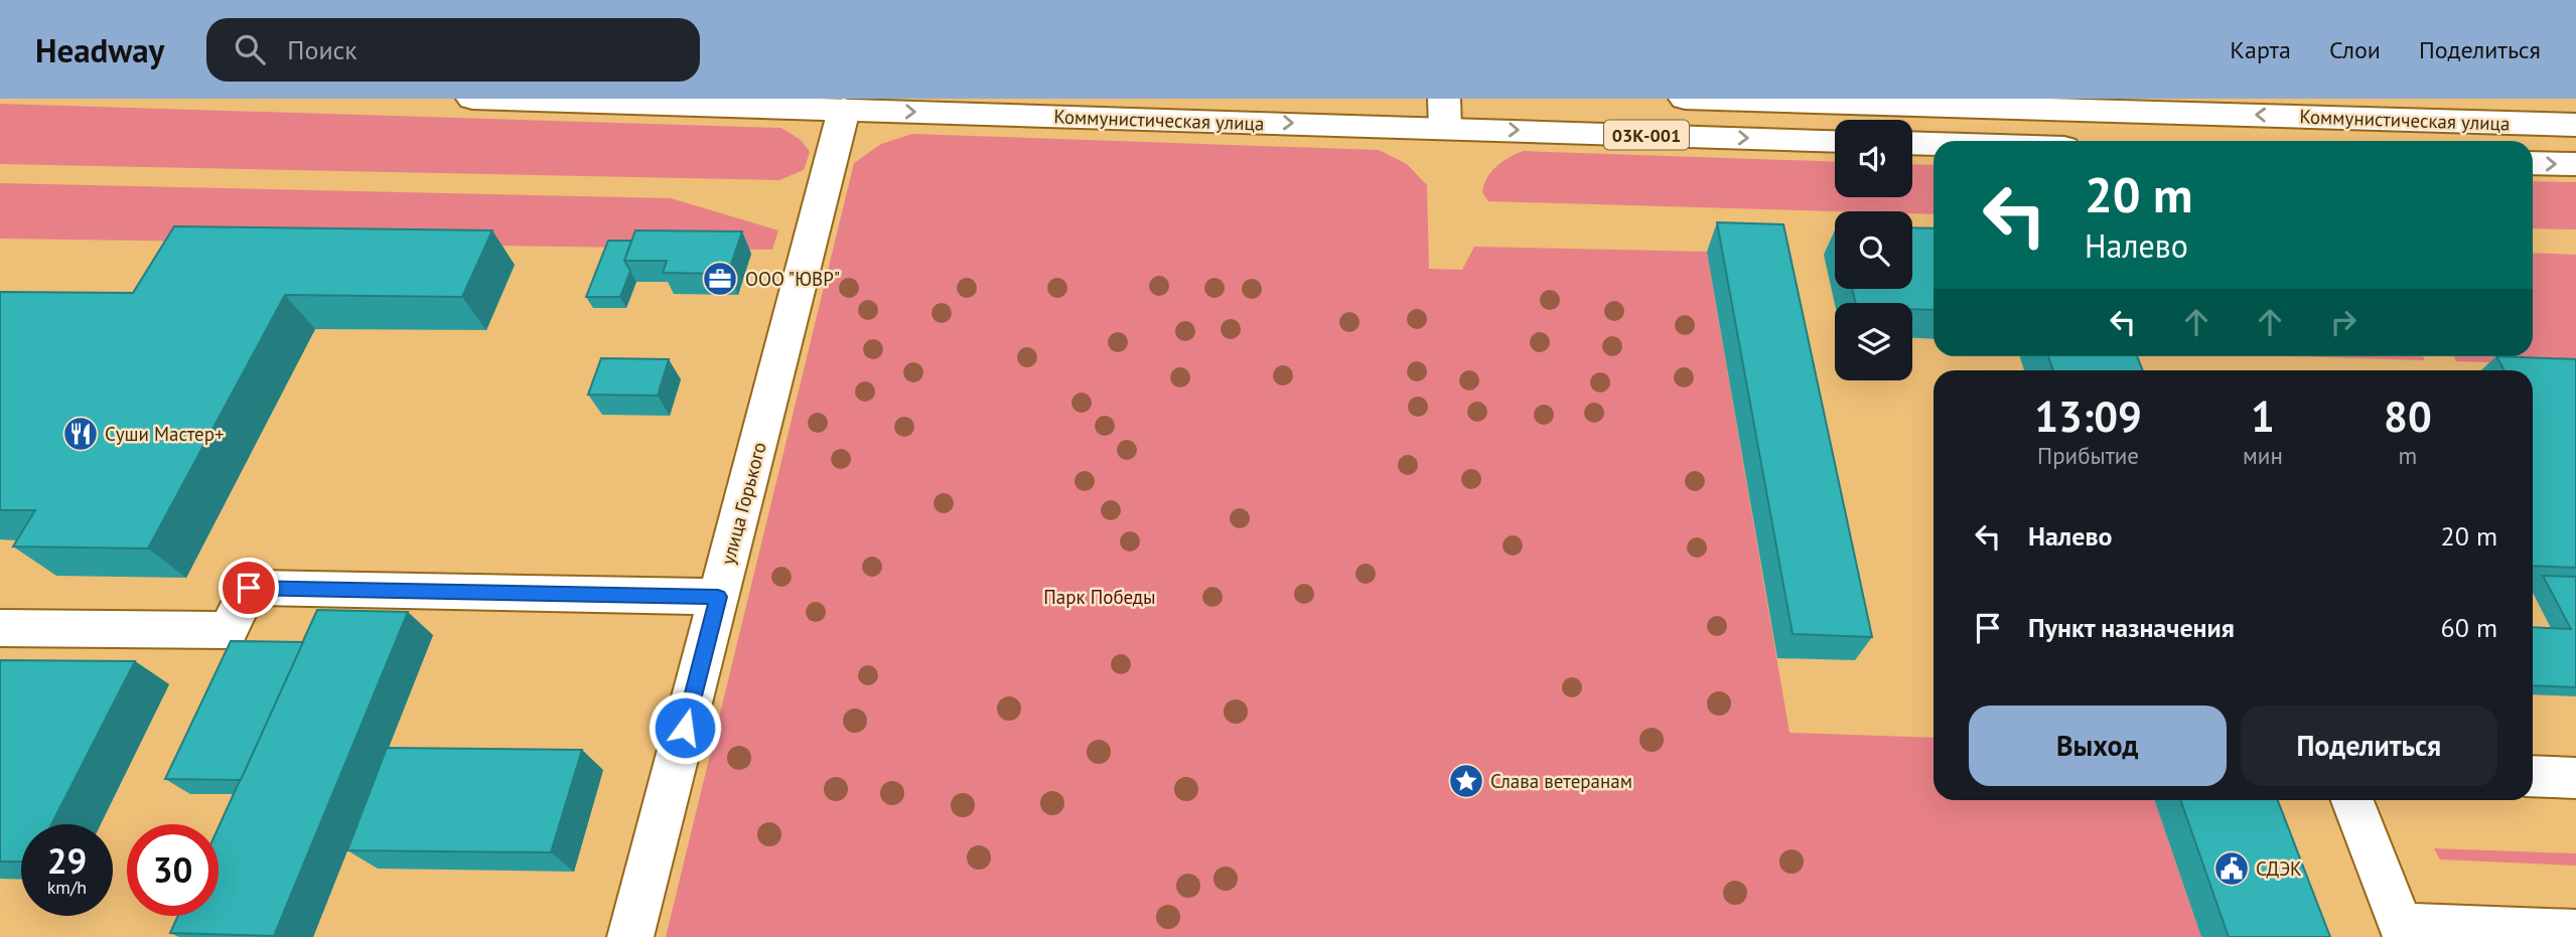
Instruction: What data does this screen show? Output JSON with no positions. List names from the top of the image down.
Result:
{
  "streets": {
    "main road": ["Коммунистическая улица", "03К-001", "улица Горького"]
  },
  "crossings": [
    ["Коммунистическая улица", "улица Горького"]
  ],
  "parks": ["Парк Победы"],
  "places": {
    "office": ["ООО \"ЮВР\""],
    "restaurant": ["Суши Мастер+"],
    "place": ["Слава ветеранам"],
    "public building": ["СДЭК"]
  },
  "page": {
    "header": "Headway",
    "search": "Поиск",
    "nav": ["Карта", "Слои", "Поделиться"],
    "turn": ["20 m", "Налево"],
    "eta": [
      "13:09",
      "Прибытие",
      "1",
      "мин",
      "80",
      "m"
    ],
    "list": [
      {
        "name": "Налево",
        "value": "20 m"
      },
      {
        "name": "Пункт назначения",
        "value": "60 m"
      }
    ],
    "buttons": ["Выход", "Поделиться"],
    "speed": "29 km/h",
    "limit": "30"
  }
}
